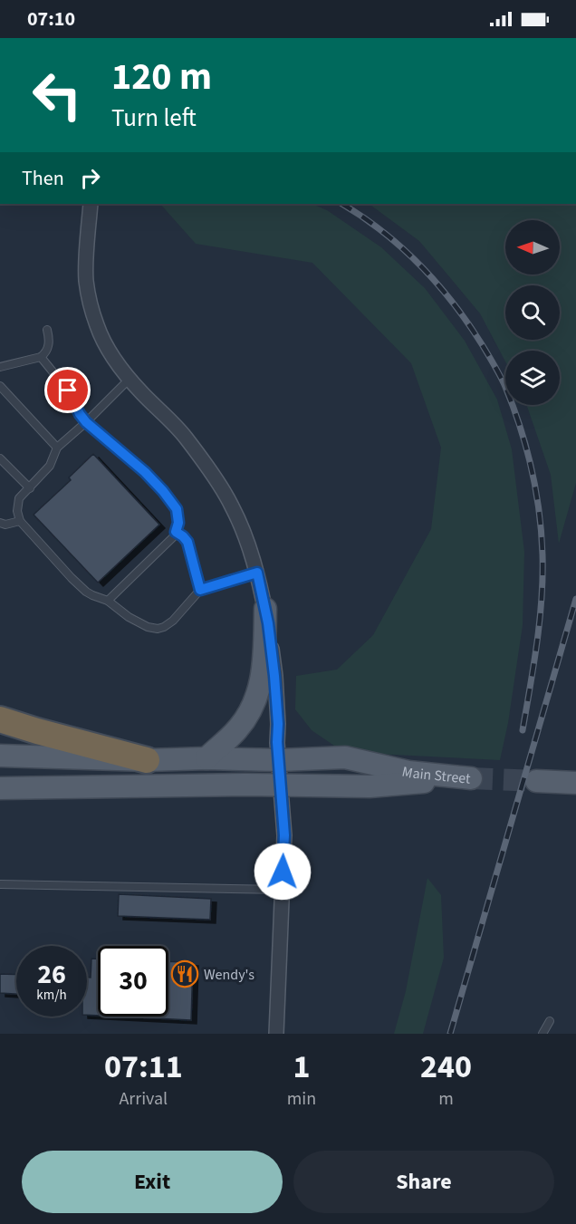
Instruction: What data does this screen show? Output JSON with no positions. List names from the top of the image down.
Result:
{
  "streets": {
    "main road": ["Main Street"]
  },
  "places": {
    "restaurant": ["Wendy's"]
  },
  "north": "left",
  "page": {
    "status": "07:10",
    "turn": ["120 m", "Turn left"],
    "then": "Then",
    "speed": "26 km/h",
    "limit": "30",
    "eta": [
      "07:11",
      "Arrival",
      "1",
      "min",
      "240",
      "m"
    ],
    "buttons": ["Exit", "Share"]
  }
}
